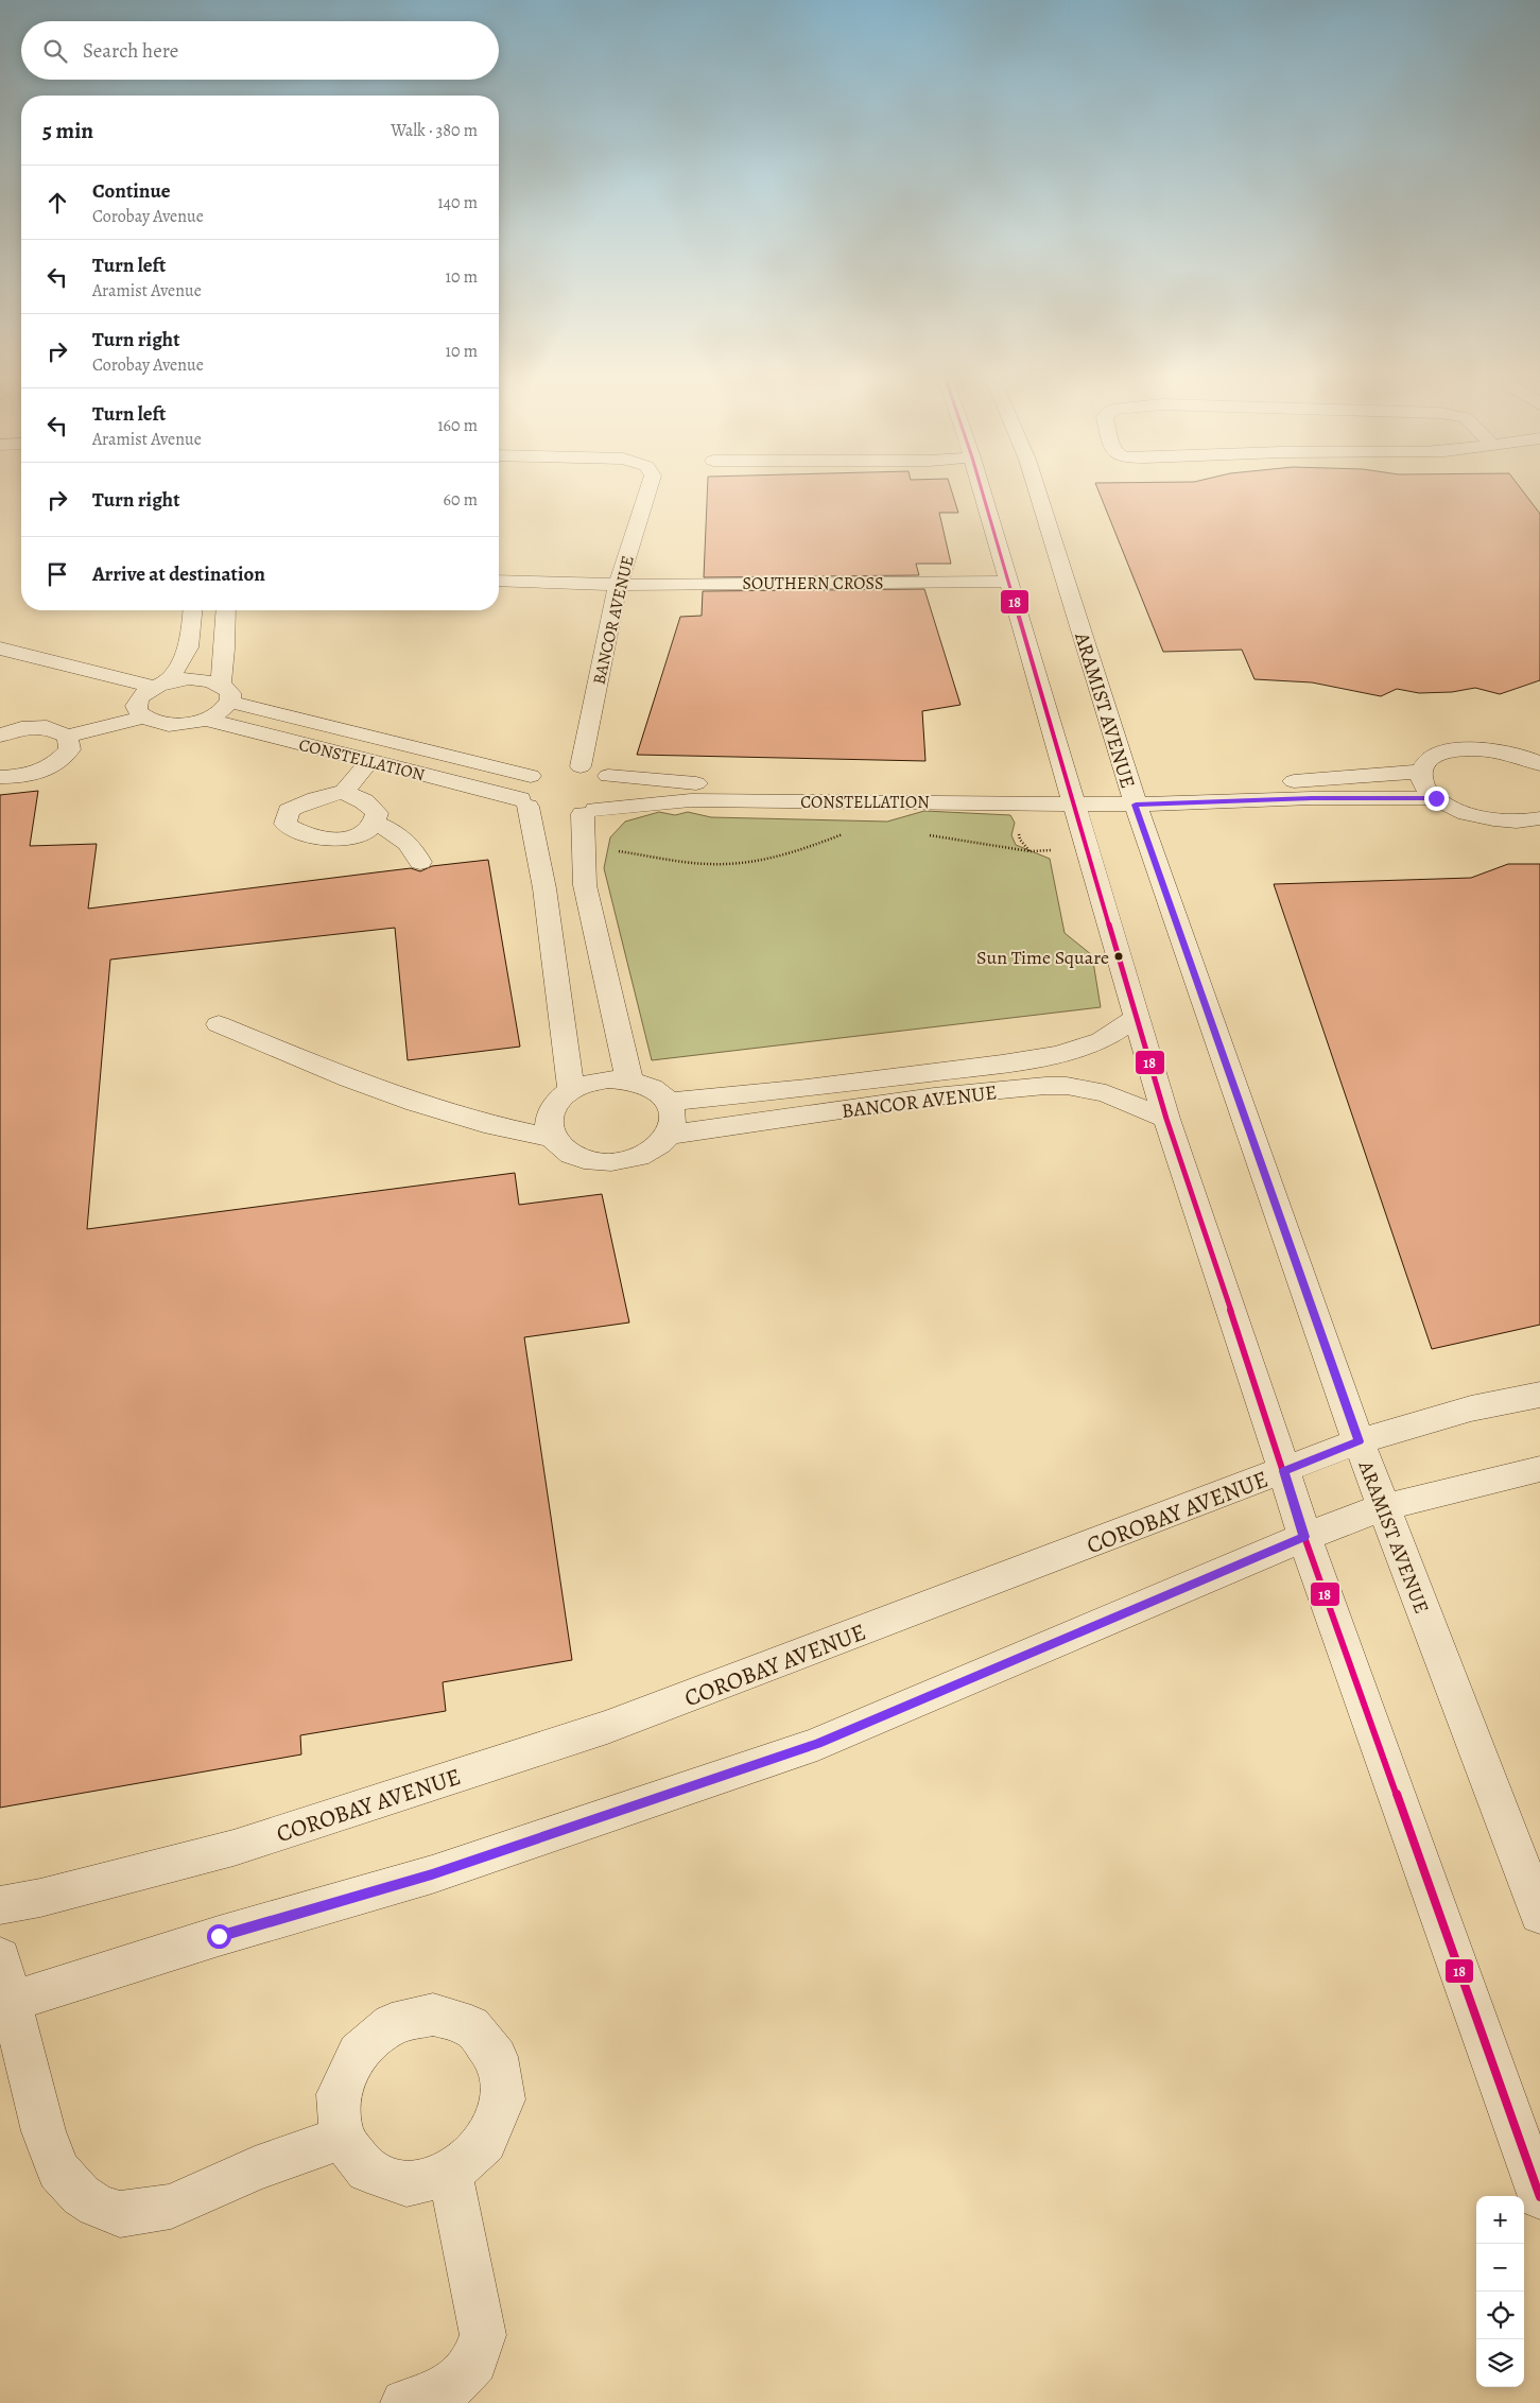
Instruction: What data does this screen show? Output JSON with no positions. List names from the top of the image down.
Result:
{
  "streets": {
    "street": [
      "SOUTHERN CROSS",
      "BANCOR AVENUE",
      "ARAMIST AVENUE",
      "CONSTELLATION",
      "COROBAY AVENUE"
    ]
  },
  "crossings": [
    ["SOUTHERN CROSS", "BANCOR AVENUE"],
    ["BANCOR AVENUE", "CONSTELLATION"],
    ["ARAMIST AVENUE", "CONSTELLATION"],
    ["ARAMIST AVENUE", "COROBAY AVENUE"]
  ],
  "places": ["Sun Time Square"],
  "lines": ["transit line 18"],
  "page": {
    "search": "Search here",
    "heading": ["5 min", "Walk · 380 m"],
    "list": [
      ["Continue", "Corobay Avenue", "140 m"],
      ["Turn left", "Aramist Avenue", "10 m"],
      ["Turn right", "Corobay Avenue", "10 m"],
      ["Turn left", "Aramist Avenue", "160 m"],
      ["Turn right", "60 m"],
      "Arrive at destination"
    ],
    "map_buttons": ["+", "−"]
  }
}
